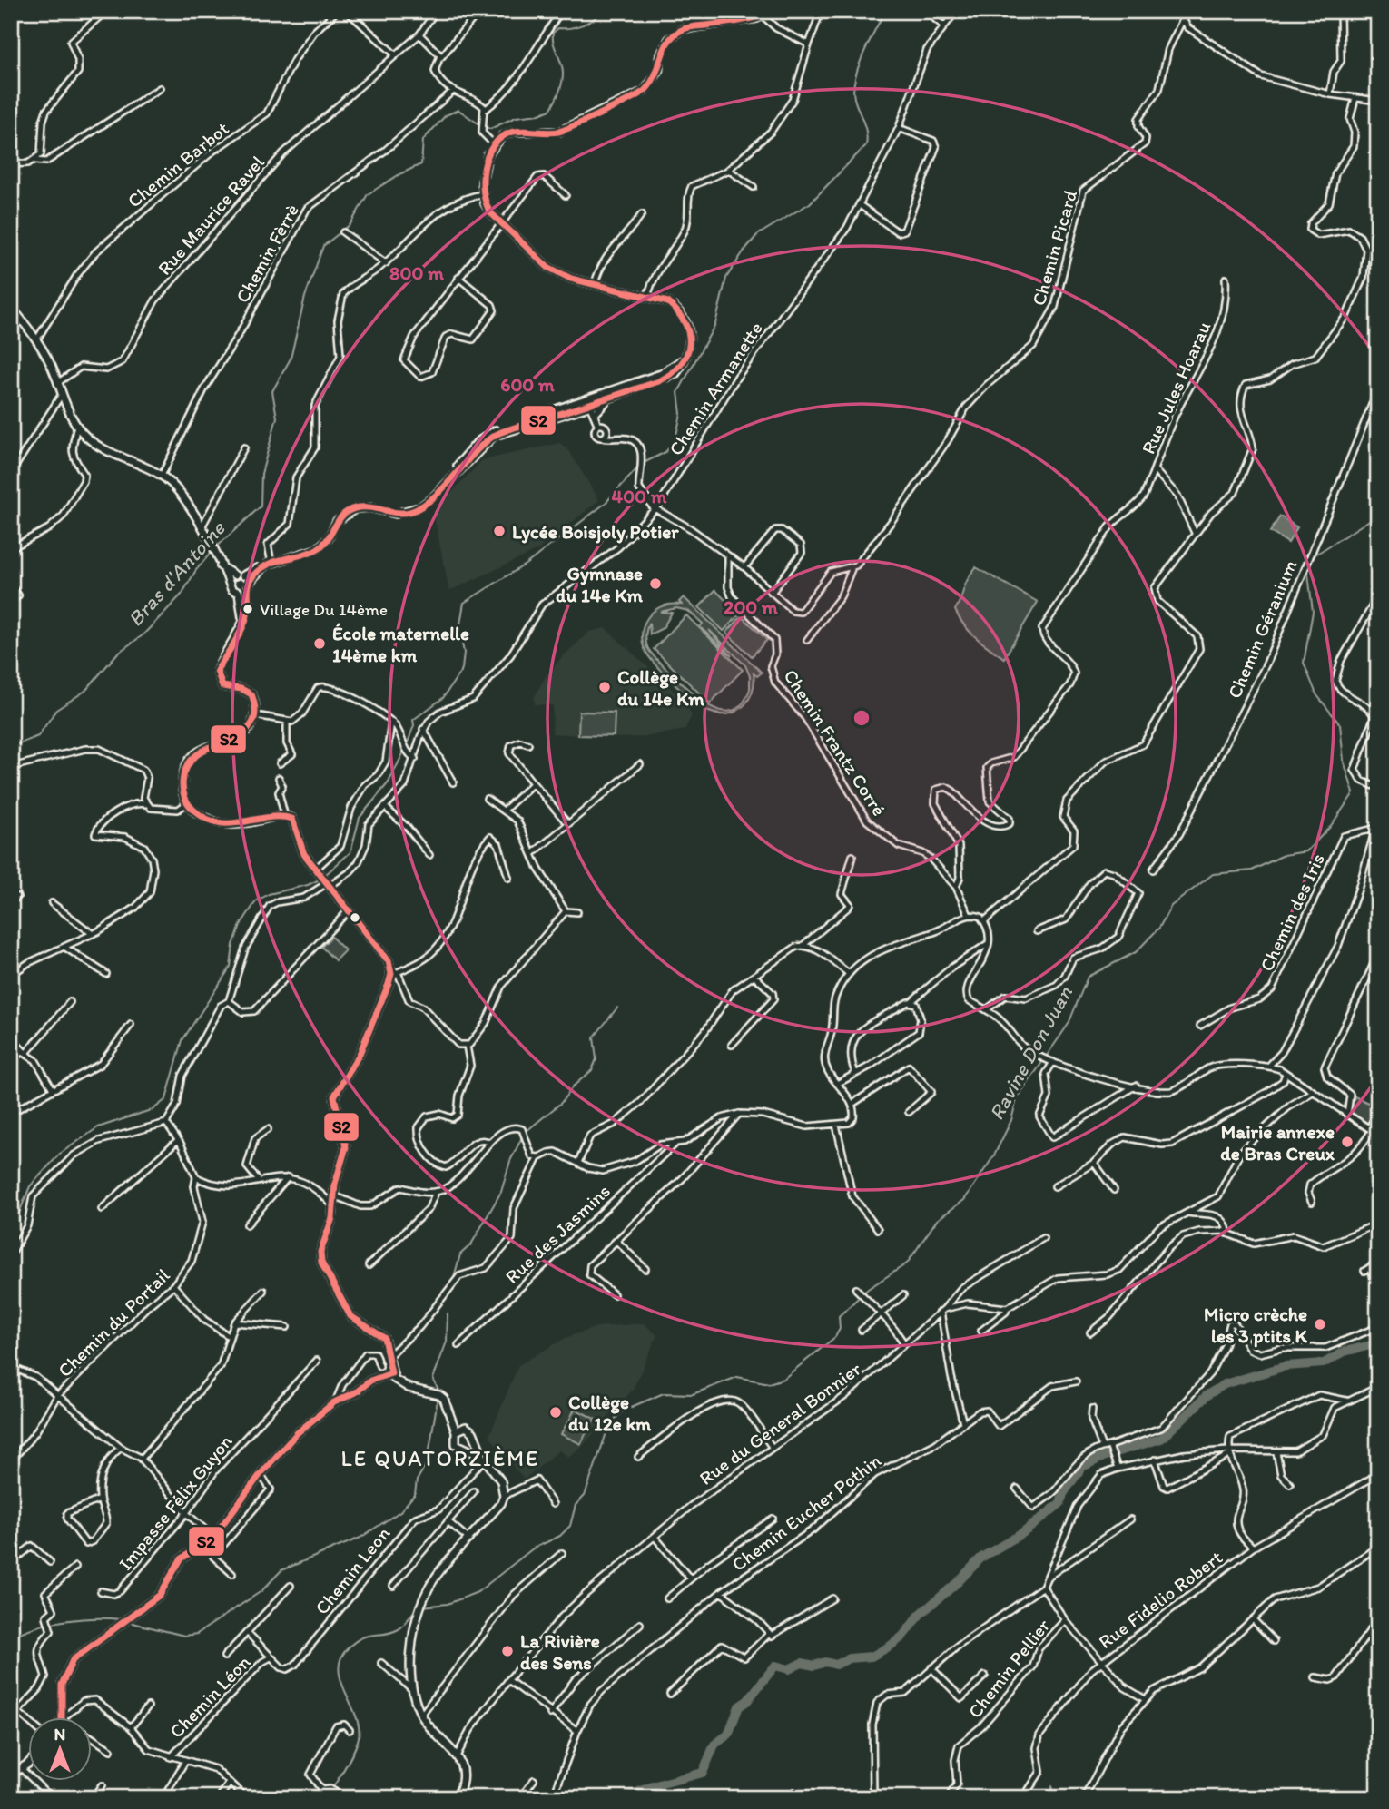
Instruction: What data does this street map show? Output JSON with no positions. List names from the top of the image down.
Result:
{
  "streets": {
    "street": [
      "Chemin Barbot",
      "Rue Maurice Ravel",
      "Chemin Picard",
      "Chemin Fèrrè",
      "Rue Jules Hoarau",
      "Chemin Armanette",
      "Chemin Géranium",
      "Chemin Frantz Corré",
      "Chemin des Iris",
      "Rue des Jasmins",
      "Chemin du Portail",
      "Rue du General Bonnier",
      "Impasse Félix Guyon",
      "Chemin Eucher Pothin",
      "Chemin Leon",
      "Rue Fidelio Robert",
      "Chemin Pellier",
      "Chemin Léon"
    ]
  },
  "crossings": [
    ["Rue Jules Hoarau", "Chemin Frantz Corré"],
    ["Chemin Leon", "Chemin Léon"]
  ],
  "districts": ["LE QUATORZIÈME"],
  "water": ["Bras d'Antoine", "Ravine Don Juan"],
  "places": [
    "Lycée Boisjoly Potier",
    "Gymnase du 14e Km",
    "Village Du 14ème",
    "École maternelle 14ème km",
    "Collège du 14e Km",
    "Mairie annexe de Bras Creux",
    "Micro crèche les 3 ptits K",
    "Collège du 12e km",
    "La Rivière des Sens"
  ],
  "lines": ["transit line S2"],
  "north": "top",
  "rings": [
    "800 m",
    "600 m",
    "400 m",
    "200 m"
  ]
}
